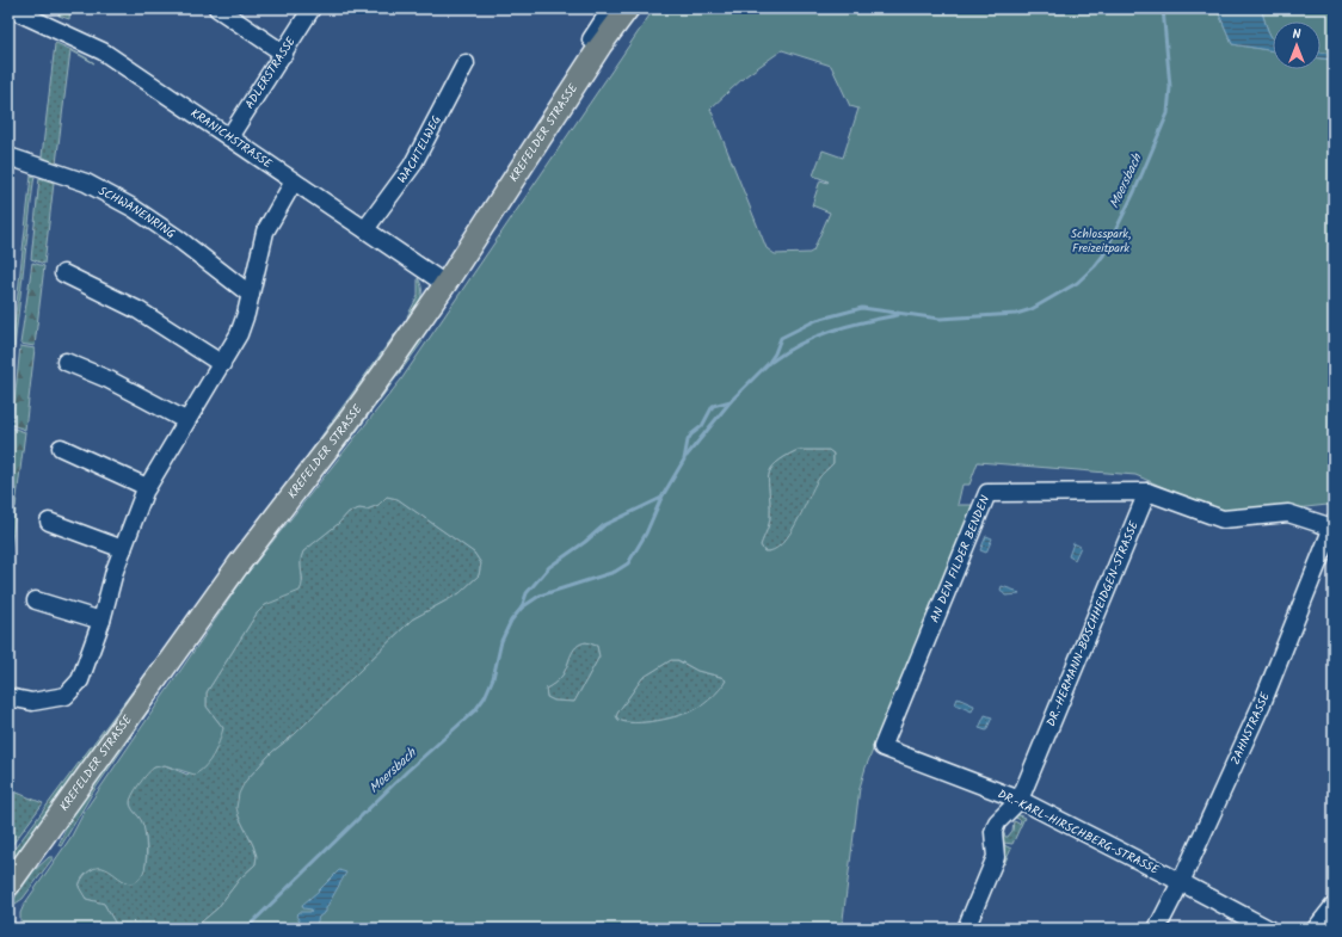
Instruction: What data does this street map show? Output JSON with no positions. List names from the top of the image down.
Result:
{
  "streets": {
    "main road": ["KREFELDER STRASSE"],
    "street": [
      "ADLERSTRASSE",
      "KRANICHSTRASSE",
      "WACHTELWEG",
      "SCHWANENRING",
      "AN DEN FILDER BENDEN",
      "DR.-HERMANN-BOSCHHEIDGEN-STRASSE",
      "ZAHNSTRASSE",
      "DR.-KARL-HIRSCHBERG-STRASSE"
    ]
  },
  "crossings": [
    ["ADLERSTRASSE", "KRANICHSTRASSE"],
    ["KREFELDER STRASSE", "KRANICHSTRASSE"],
    ["KRANICHSTRASSE", "WACHTELWEG"],
    ["AN DEN FILDER BENDEN", "DR.-HERMANN-BOSCHHEIDGEN-STRASSE"],
    ["AN DEN FILDER BENDEN", "DR.-KARL-HIRSCHBERG-STRASSE"],
    ["DR.-HERMANN-BOSCHHEIDGEN-STRASSE", "DR.-KARL-HIRSCHBERG-STRASSE"],
    ["ZAHNSTRASSE", "DR.-KARL-HIRSCHBERG-STRASSE"]
  ],
  "water": ["Moersbach"],
  "parks": ["Schlosspark, Freizeitpark"],
  "north": "top"
}
